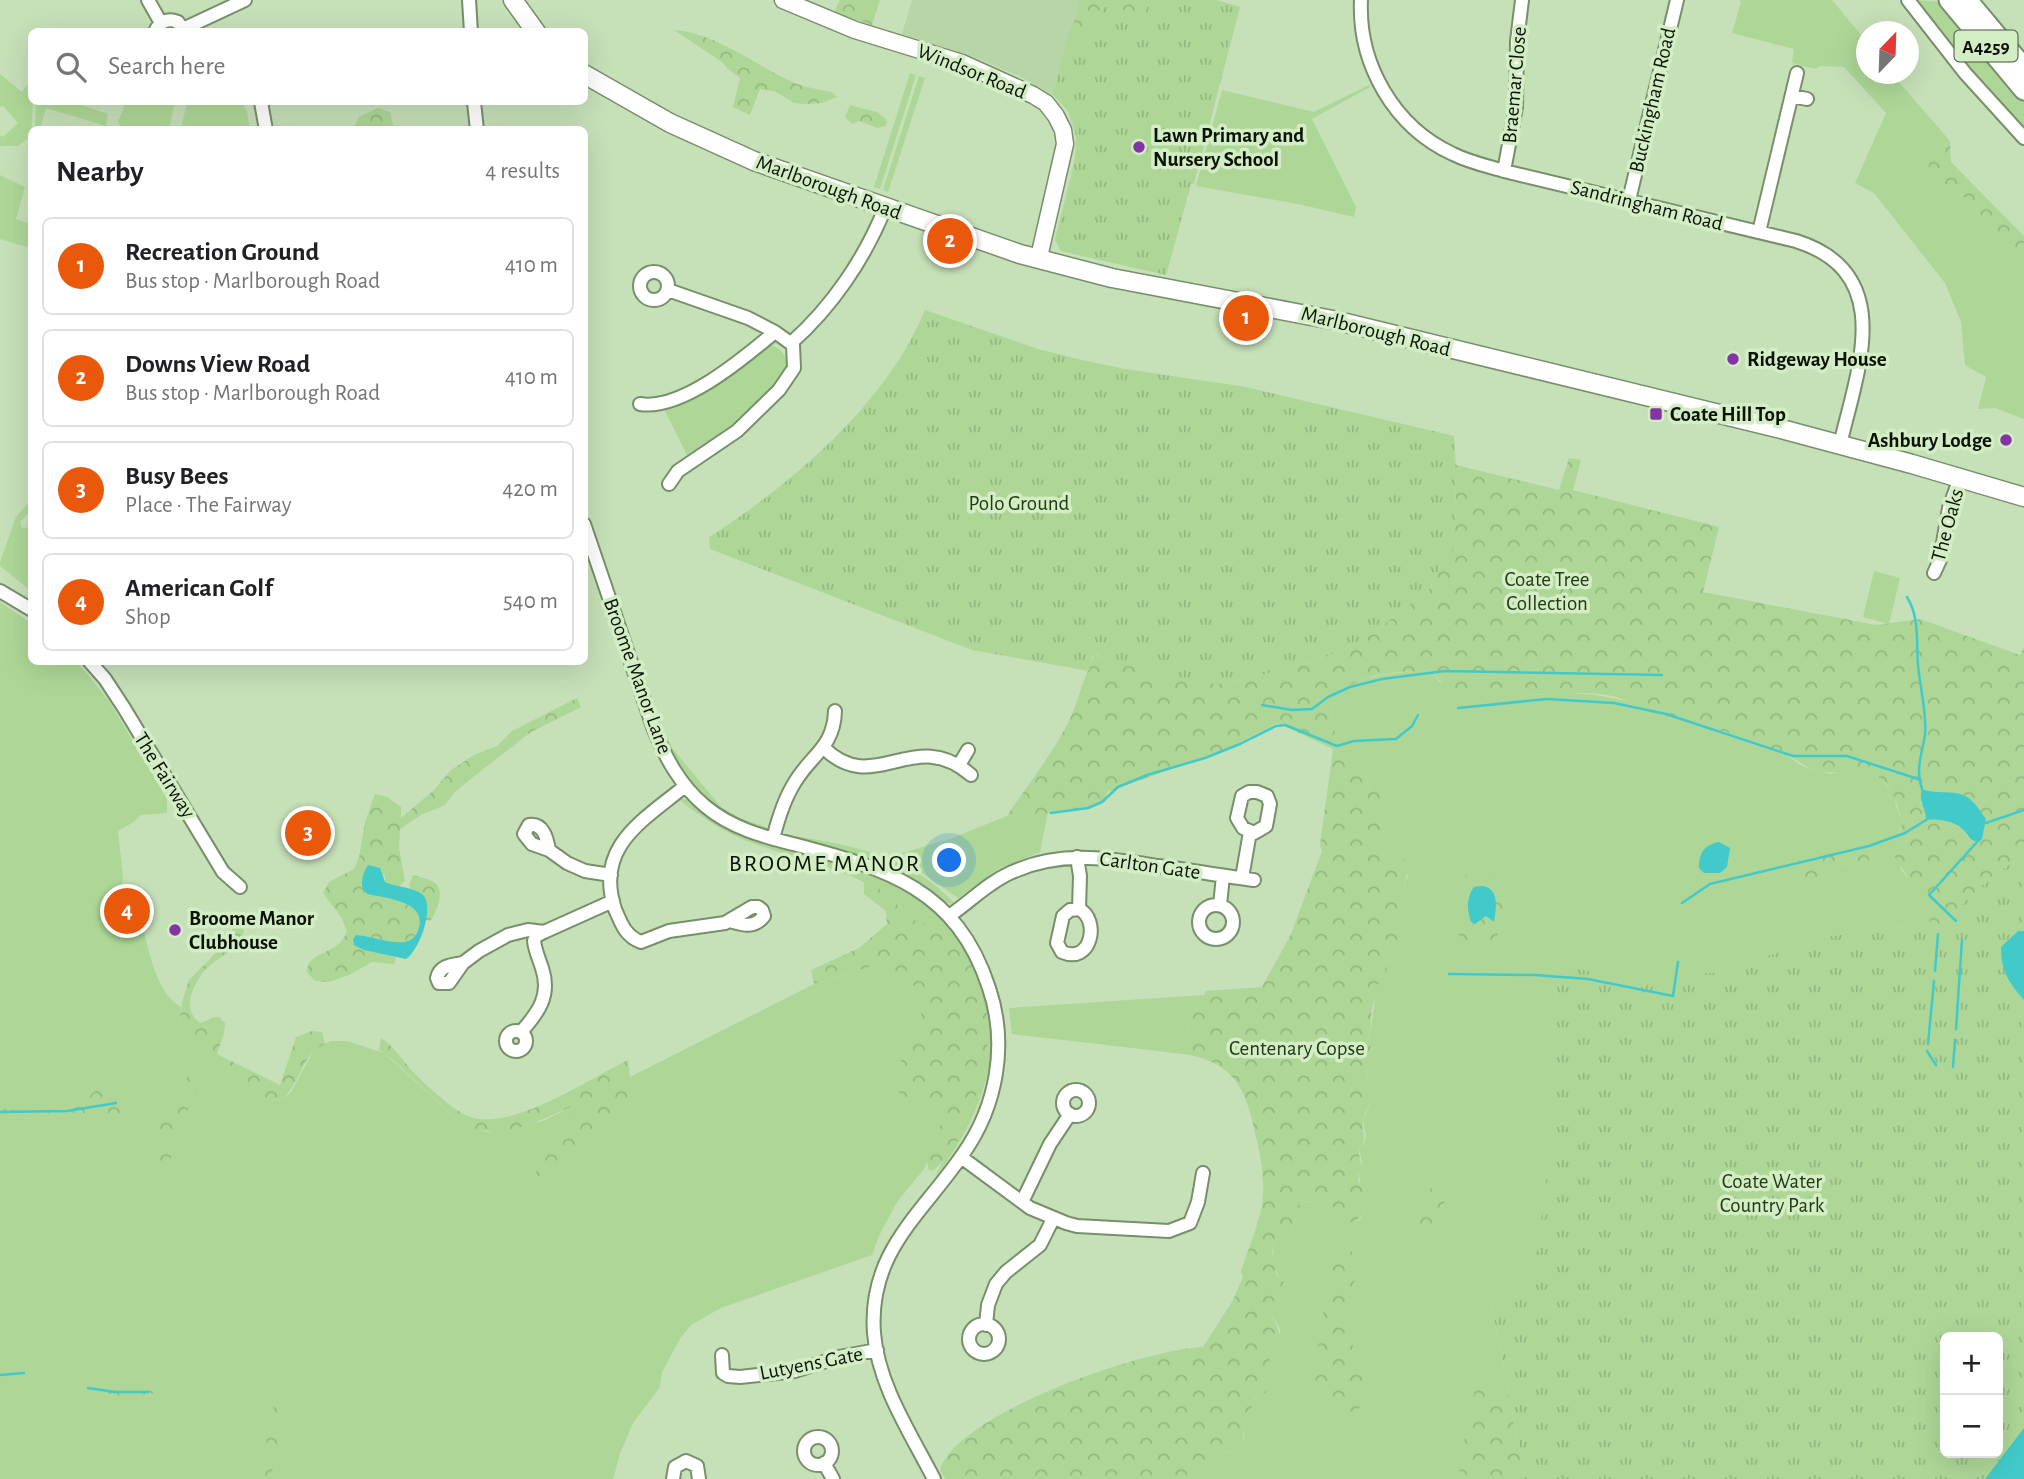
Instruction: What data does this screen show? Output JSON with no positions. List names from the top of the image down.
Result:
{
  "streets": {
    "main road": ["A4259", "Marlborough Road"],
    "street": [
      "Windsor Road",
      "Braemar Close",
      "Buckingham Road",
      "Sandringham Road",
      "The Oaks",
      "Broome Manor Lane",
      "The Fairway",
      "Carlton Gate",
      "Lutyens Gate"
    ]
  },
  "crossings": [
    ["Windsor Road", "Marlborough Road"],
    ["Braemar Close", "Sandringham Road"],
    ["Buckingham Road", "Sandringham Road"],
    ["Marlborough Road", "Sandringham Road"],
    ["Marlborough Road", "The Oaks"],
    ["Broome Manor Lane", "Carlton Gate"],
    ["Broome Manor Lane", "Lutyens Gate"]
  ],
  "districts": ["BROOME MANOR"],
  "parks": [
    "Polo Ground",
    "Coate Tree Collection",
    "Centenary Copse",
    "Coate Water Country Park"
  ],
  "places": {
    "other": [
      "Lawn Primary and Nursery School",
      "Ridgeway House",
      "Ashbury Lodge",
      "Broome Manor Clubhouse"
    ],
    "transit": ["Coate Hill Top"]
  },
  "north": "top right",
  "page": {
    "search": "Search here",
    "heading": ["Nearby", "4 results"],
    "pins": [
      "2",
      "1",
      "3",
      "4"
    ],
    "list": [
      {
        "mark": "1",
        "name": "Recreation Ground",
        "note": "Bus stop · Marlborough Road",
        "value": "410 m"
      },
      {
        "mark": "2",
        "name": "Downs View Road",
        "note": "Bus stop · Marlborough Road",
        "value": "410 m"
      },
      {
        "mark": "3",
        "name": "Busy Bees",
        "note": "Place · The Fairway",
        "value": "420 m"
      },
      {
        "mark": "4",
        "name": "American Golf",
        "note": "Shop",
        "value": "540 m"
      }
    ],
    "map_buttons": ["+", "−"]
  }
}
